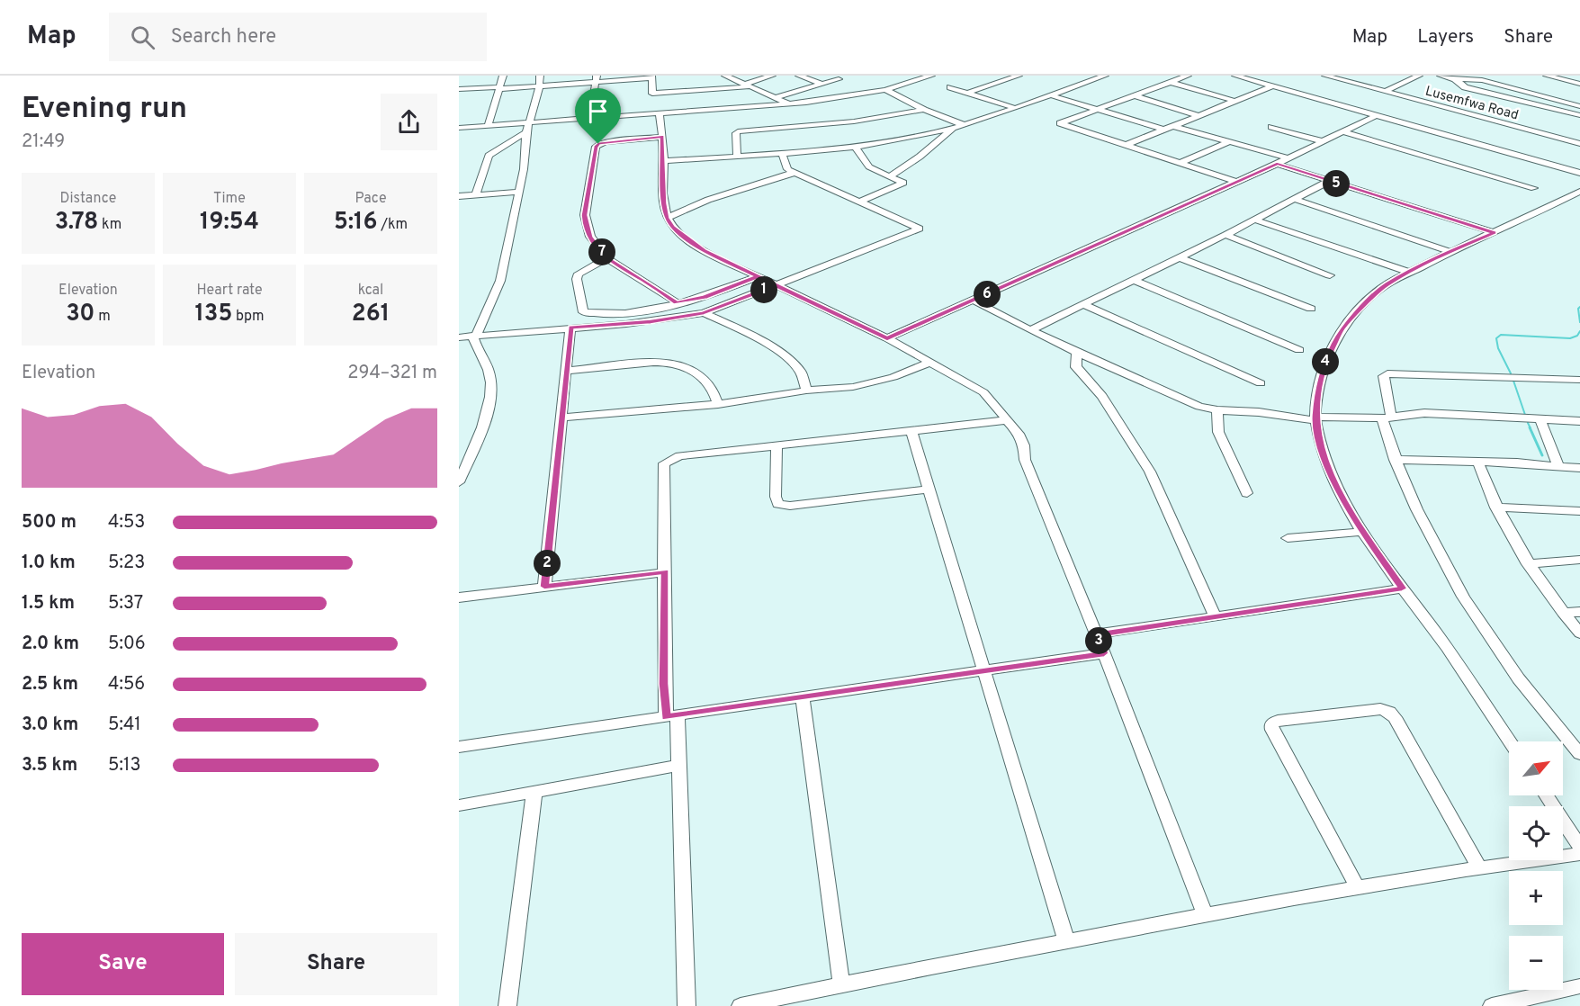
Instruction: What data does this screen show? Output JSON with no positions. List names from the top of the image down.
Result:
{
  "streets": {
    "street": ["Lusemfwa Road"]
  },
  "north": "top right",
  "page": {
    "header": "Map",
    "search": "Search here",
    "nav": ["Map", "Layers", "Share"],
    "heading": ["Evening run", "21:49"],
    "stats": [
      ["Distance", "3.78 km"],
      ["Time", "19:54"],
      ["Pace", "5:16 /km"],
      ["Elevation", "30 m"],
      ["Heart rate", "135 bpm"],
      ["kcal", "261"]
    ],
    "pins": [
      "5",
      "7",
      "1",
      "6",
      "4",
      "2",
      "3"
    ],
    "chart": ["Elevation", "294–321 m"],
    "list": [
      {
        "name": "500 m",
        "note": "4:53"
      },
      {
        "name": "1.0 km",
        "note": "5:23"
      },
      {
        "name": "1.5 km",
        "note": "5:37"
      },
      {
        "name": "2.0 km",
        "note": "5:06"
      },
      {
        "name": "2.5 km",
        "note": "4:56"
      },
      {
        "name": "3.0 km",
        "note": "5:41"
      },
      {
        "name": "3.5 km",
        "note": "5:13"
      }
    ],
    "map_buttons": ["+", "−"],
    "buttons": ["Save", "Share"]
  }
}
